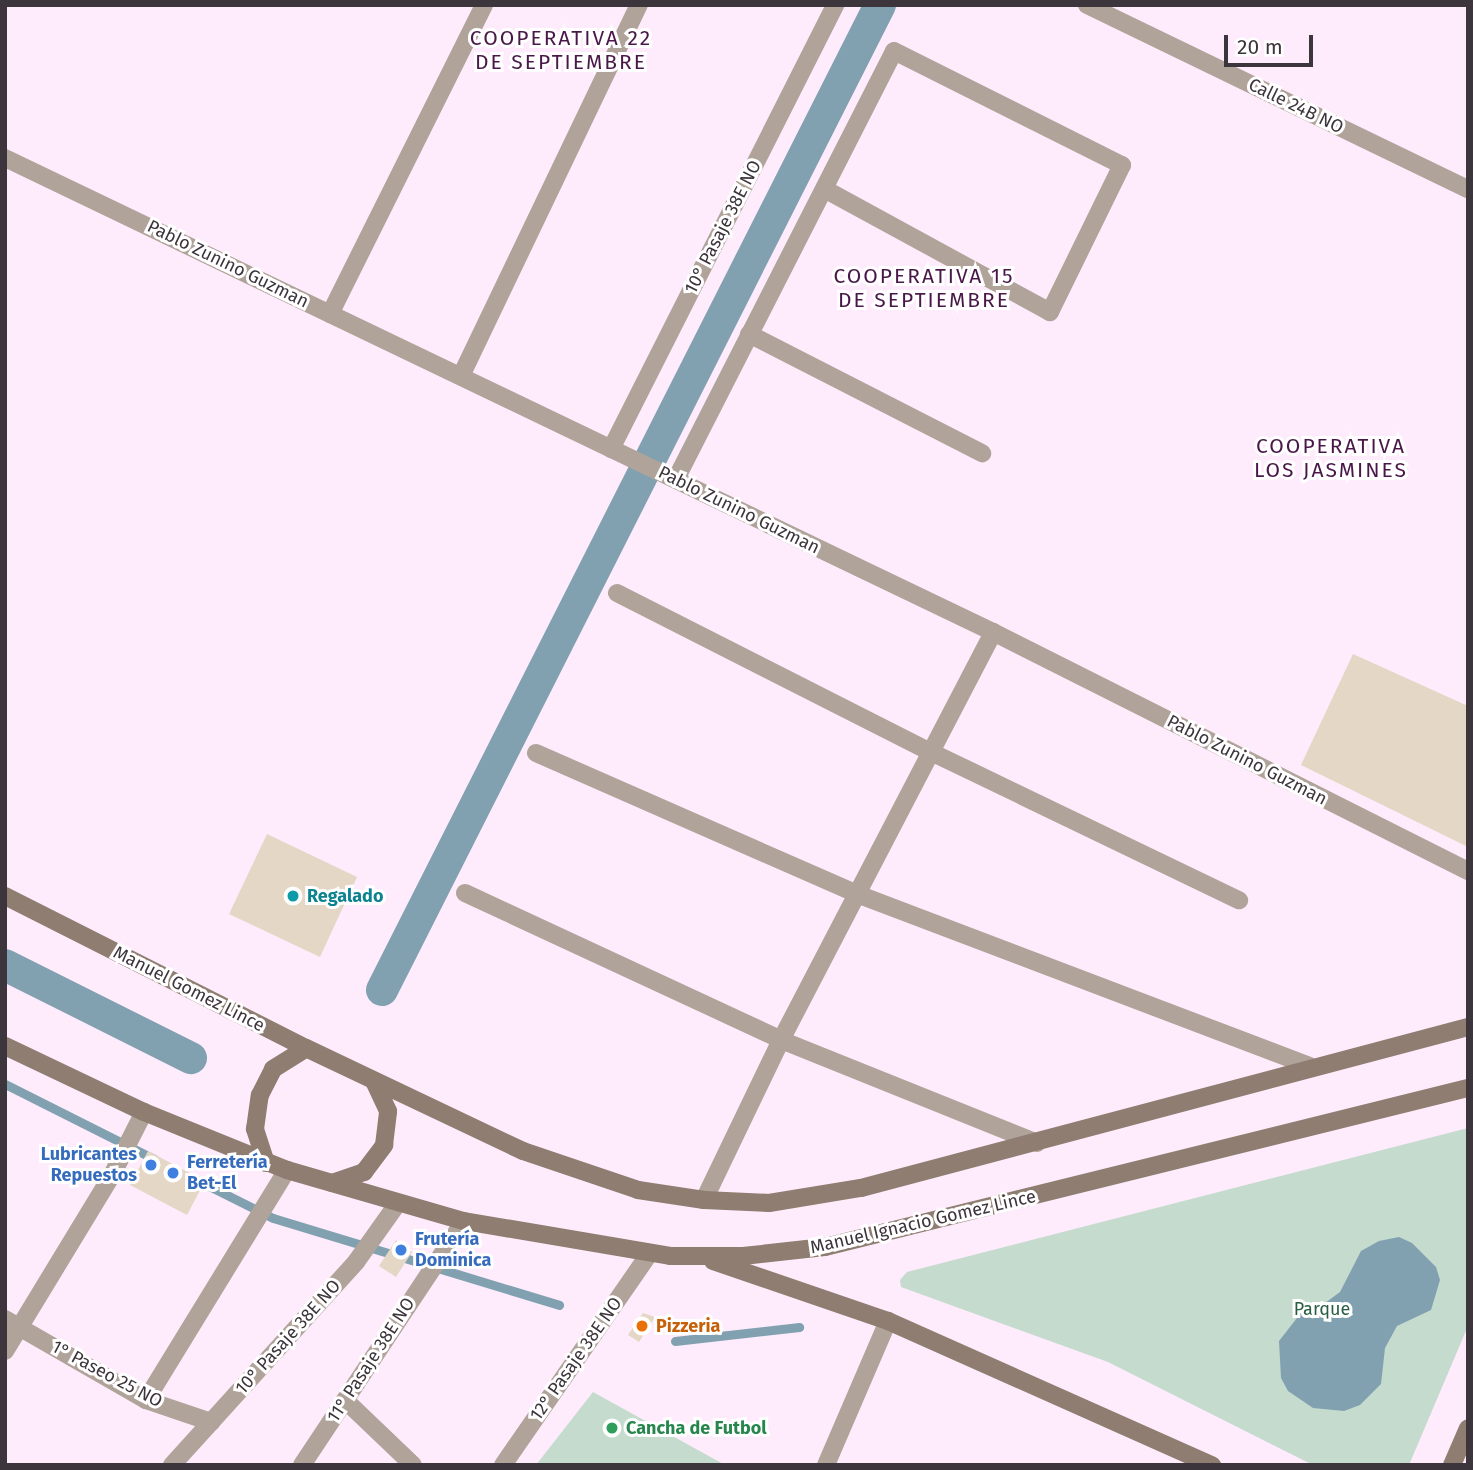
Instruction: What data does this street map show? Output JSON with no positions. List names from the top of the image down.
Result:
{
  "streets": {
    "main road": ["Manuel Gomez Lince", "Manuel Ignacio Gomez Lince"],
    "street": [
      "Calle 24B NO",
      "10° Pasaje 38E NO",
      "Pablo Zunino Guzman",
      "12° Pasaje 38E NO",
      "11° Pasaje 38E NO",
      "1° Paseo 25 NO"
    ]
  },
  "crossings": [
    ["10° Pasaje 38E NO", "Pablo Zunino Guzman"],
    ["10° Pasaje 38E NO", "Manuel Ignacio Gomez Lince"],
    ["10° Pasaje 38E NO", "1° Paseo 25 NO"],
    ["Manuel Gomez Lince", "Manuel Ignacio Gomez Lince"],
    ["Manuel Ignacio Gomez Lince", "12° Pasaje 38E NO"],
    ["Manuel Ignacio Gomez Lince", "11° Pasaje 38E NO"]
  ],
  "districts": ["COOPERATIVA 22 DE SEPTIEMBRE", "COOPERATIVA 15 DE SEPTIEMBRE", "COOPERATIVA LOS JASMINES"],
  "parks": ["Parque"],
  "places": [
    "Regalado",
    "Lubricantes Repuestos",
    "Ferretería Bet-El",
    "Frutería Dominica",
    "Pizzeria",
    "Cancha de Futbol"
  ],
  "scale_bar": "20 m"
}
